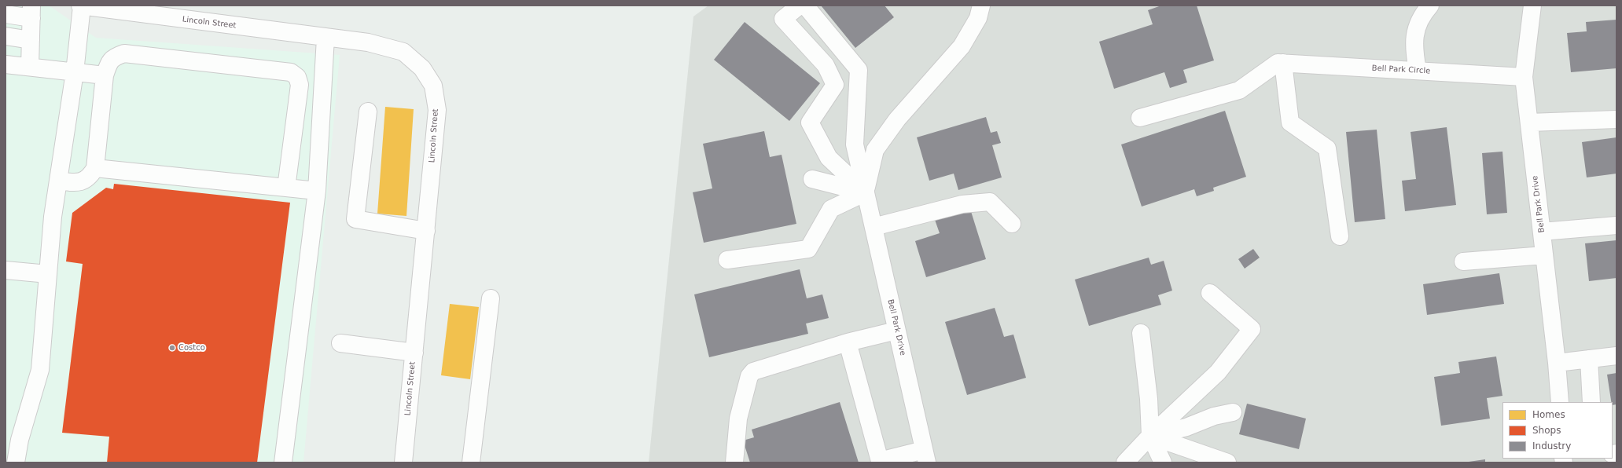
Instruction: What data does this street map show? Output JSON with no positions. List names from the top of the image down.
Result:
{
  "streets": {
    "street": ["Lincoln Street", "Bell Park Circle", "Bell Park Drive"]
  },
  "crossings": [
    ["Bell Park Circle", "Bell Park Drive"]
  ],
  "places": ["Costco"],
  "legend": ["Homes", "Shops", "Industry"]
}
